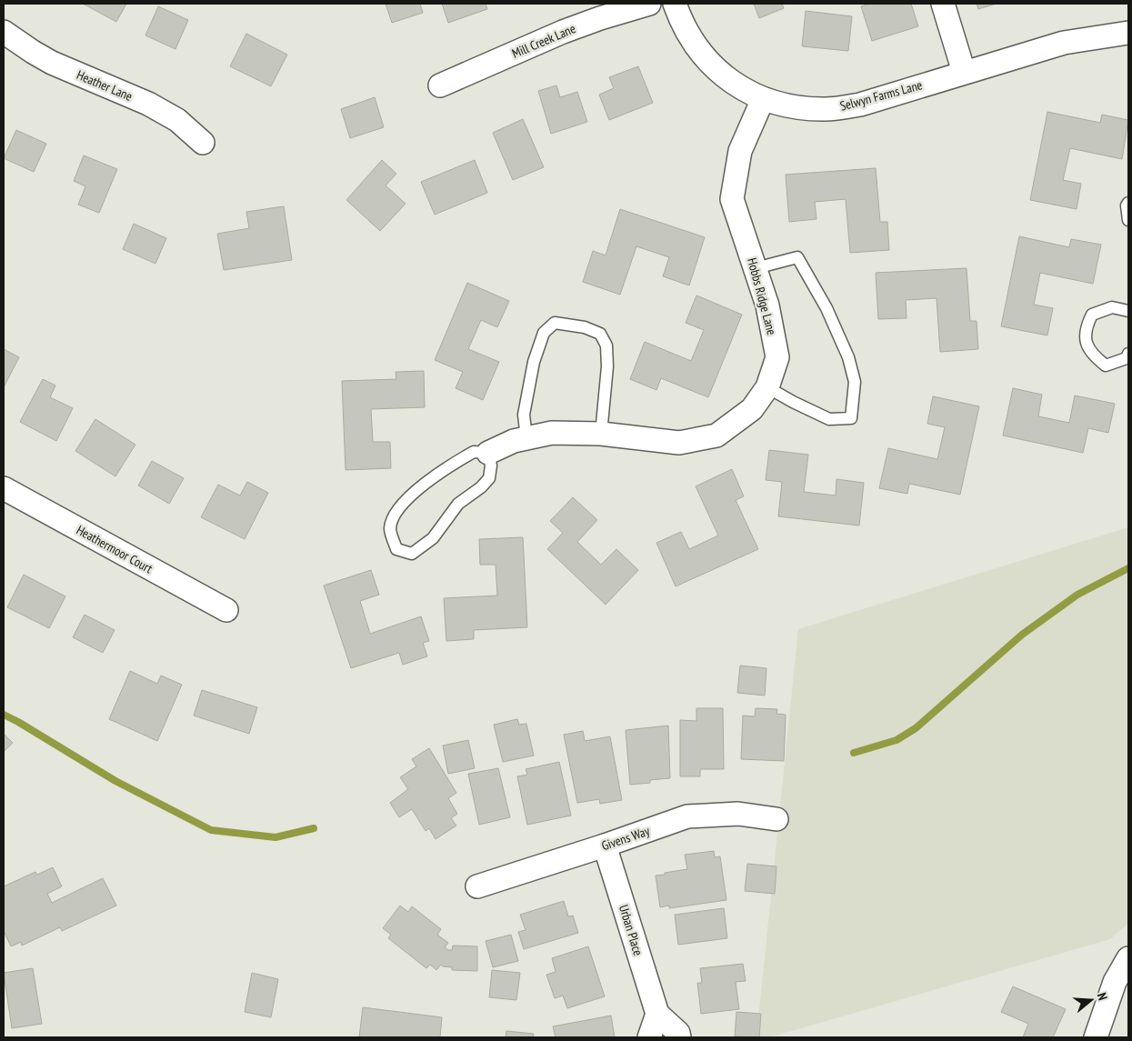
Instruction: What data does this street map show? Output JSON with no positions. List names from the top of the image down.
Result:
{
  "streets": {
    "street": [
      "Mill Creek Lane",
      "Heather Lane",
      "Selwyn Farms Lane",
      "Hobbs Ridge Lane",
      "Heathermoor Court",
      "Givens Way",
      "Urban Place"
    ]
  },
  "crossings": [
    ["Selwyn Farms Lane", "Hobbs Ridge Lane"],
    ["Givens Way", "Urban Place"]
  ],
  "north": "right"
}
